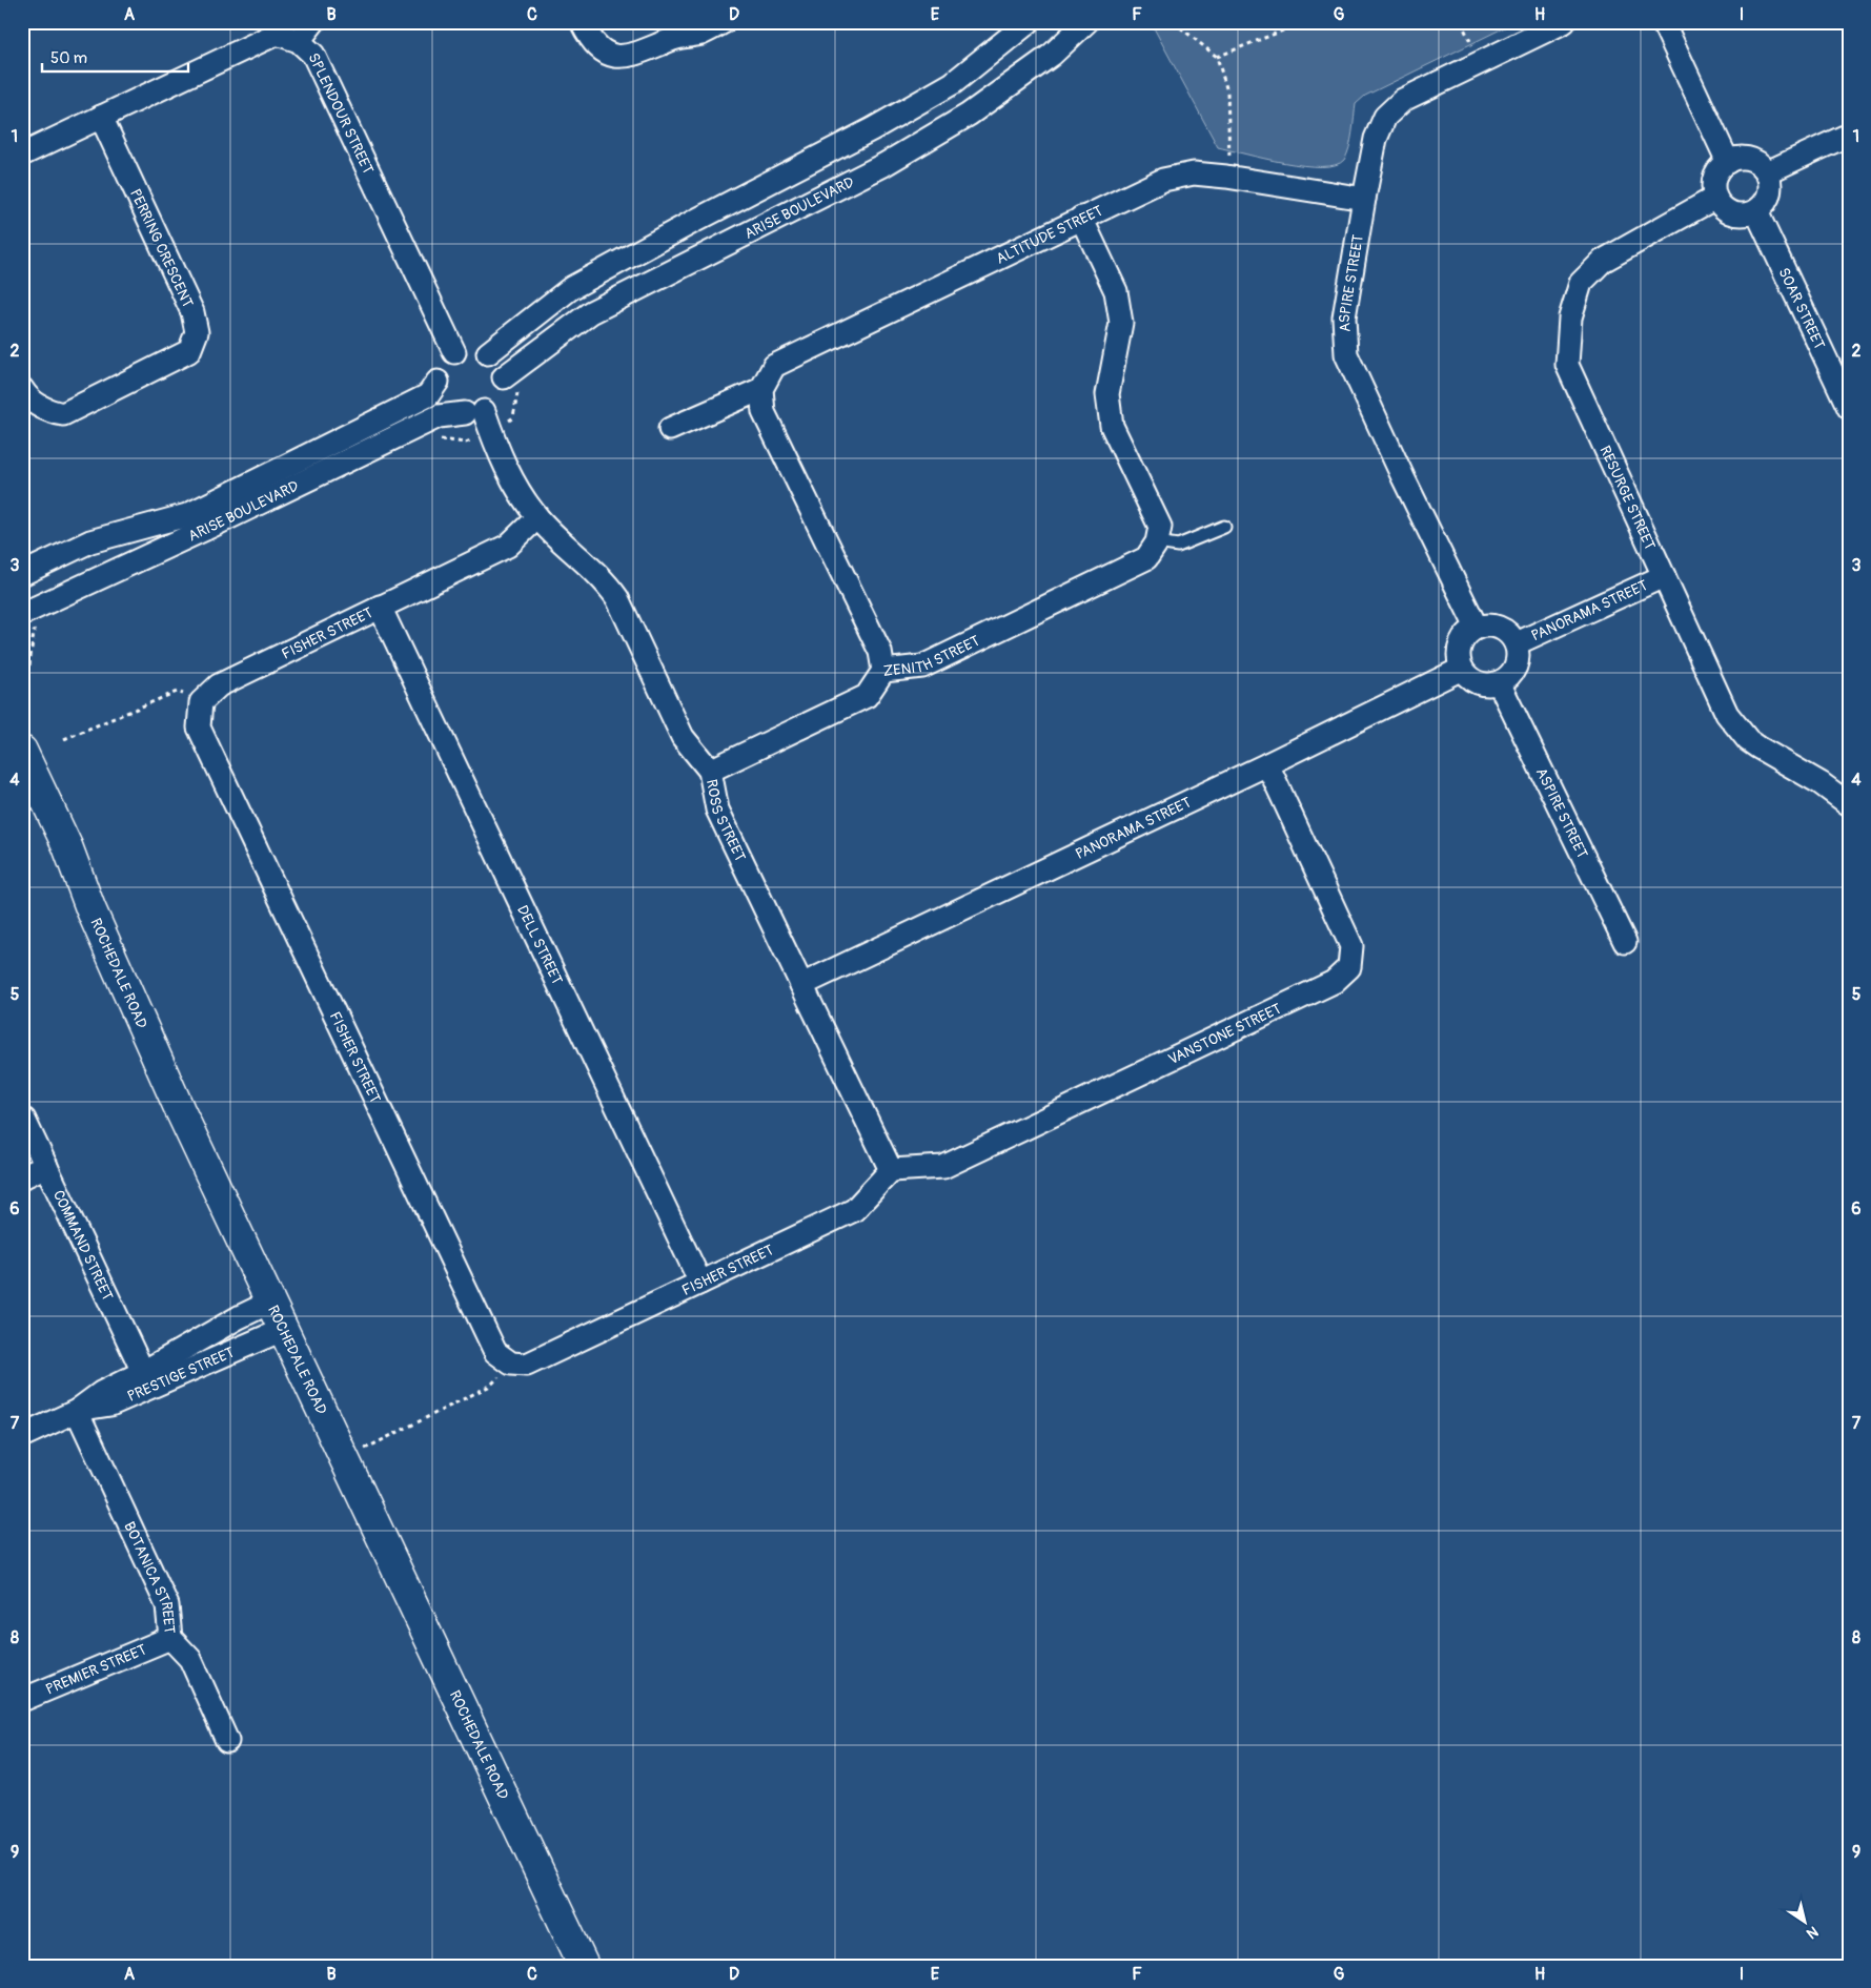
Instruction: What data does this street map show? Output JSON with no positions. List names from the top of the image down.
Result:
{
  "streets": {
    "main road": ["ROCHEDALE ROAD"],
    "street": [
      "SPLENDOUR STREET",
      "ARISE BOULEVARD",
      "ALTITUDE STREET",
      "PERRING CRESCENT",
      "ASPIRE STREET",
      "SOAR STREET",
      "RESURGE STREET",
      "PANORAMA STREET",
      "FISHER STREET",
      "ZENITH STREET",
      "ROSS STREET",
      "DELL STREET",
      "VANSTONE STREET",
      "COMMAND STREET",
      "PRESTIGE STREET",
      "BOTANICA STREET",
      "PREMIER STREET"
    ]
  },
  "crossings": [
    ["SPLENDOUR STREET", "ARISE BOULEVARD"],
    ["SPLENDOUR STREET", "PERRING CRESCENT"],
    ["SPLENDOUR STREET", "ROSS STREET"],
    ["ARISE BOULEVARD", "ROSS STREET"],
    ["ALTITUDE STREET", "ASPIRE STREET"],
    ["ASPIRE STREET", "PANORAMA STREET"],
    ["SOAR STREET", "RESURGE STREET"],
    ["RESURGE STREET", "PANORAMA STREET"],
    ["PANORAMA STREET", "ROSS STREET"],
    ["PANORAMA STREET", "VANSTONE STREET"],
    ["FISHER STREET", "ROSS STREET"],
    ["FISHER STREET", "DELL STREET"],
    ["FISHER STREET", "VANSTONE STREET"],
    ["ZENITH STREET", "ROSS STREET"],
    ["ROSS STREET", "VANSTONE STREET"],
    ["ROCHEDALE ROAD", "PRESTIGE STREET"],
    ["COMMAND STREET", "PRESTIGE STREET"],
    ["PRESTIGE STREET", "BOTANICA STREET"],
    ["BOTANICA STREET", "PREMIER STREET"]
  ],
  "scale_bar": "50 m",
  "north": "bottom right",
  "grid": {
    "columns": [
      "A",
      "B",
      "C",
      "D",
      "E",
      "F",
      "G",
      "H",
      "I"
    ],
    "rows": [
      "1",
      "2",
      "3",
      "4",
      "5",
      "6",
      "7",
      "8",
      "9"
    ]
  }
}
